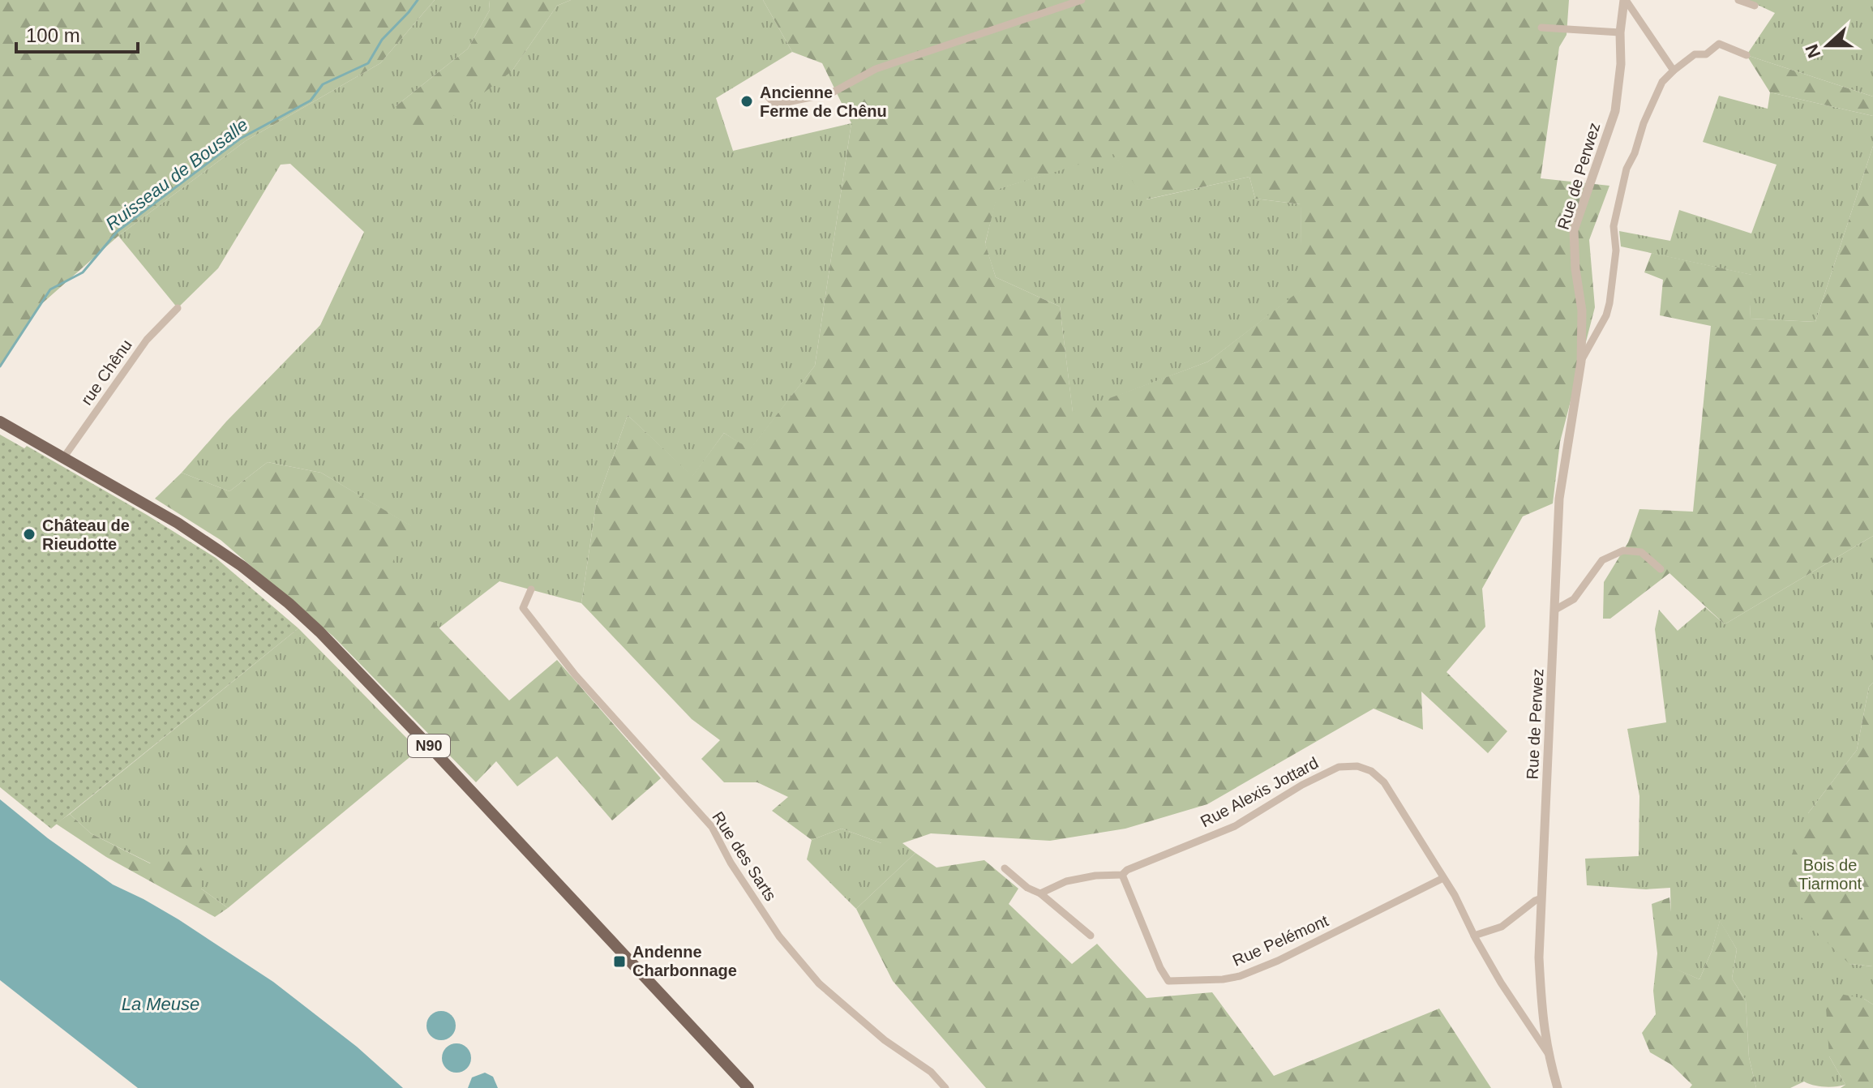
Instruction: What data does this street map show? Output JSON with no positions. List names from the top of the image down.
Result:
{
  "streets": {
    "main road": ["N90"],
    "street": [
      "Rue de Perwez",
      "rue Chênu",
      "Rue Alexis Jottard",
      "Rue des Sarts",
      "Rue Pelémont"
    ]
  },
  "crossings": [
    ["rue Chênu", "N90"],
    ["Rue Alexis Jottard", "Rue Pelémont"]
  ],
  "water": ["Ruisseau de Bousalle", "La Meuse"],
  "parks": ["Bois de Tiarmont"],
  "places": {
    "other": ["Ancienne Ferme de Chênu", "Château de Rieudotte"],
    "transit": ["Andenne Charbonnage"]
  },
  "scale_bar": "100 m",
  "north": "left"
}
